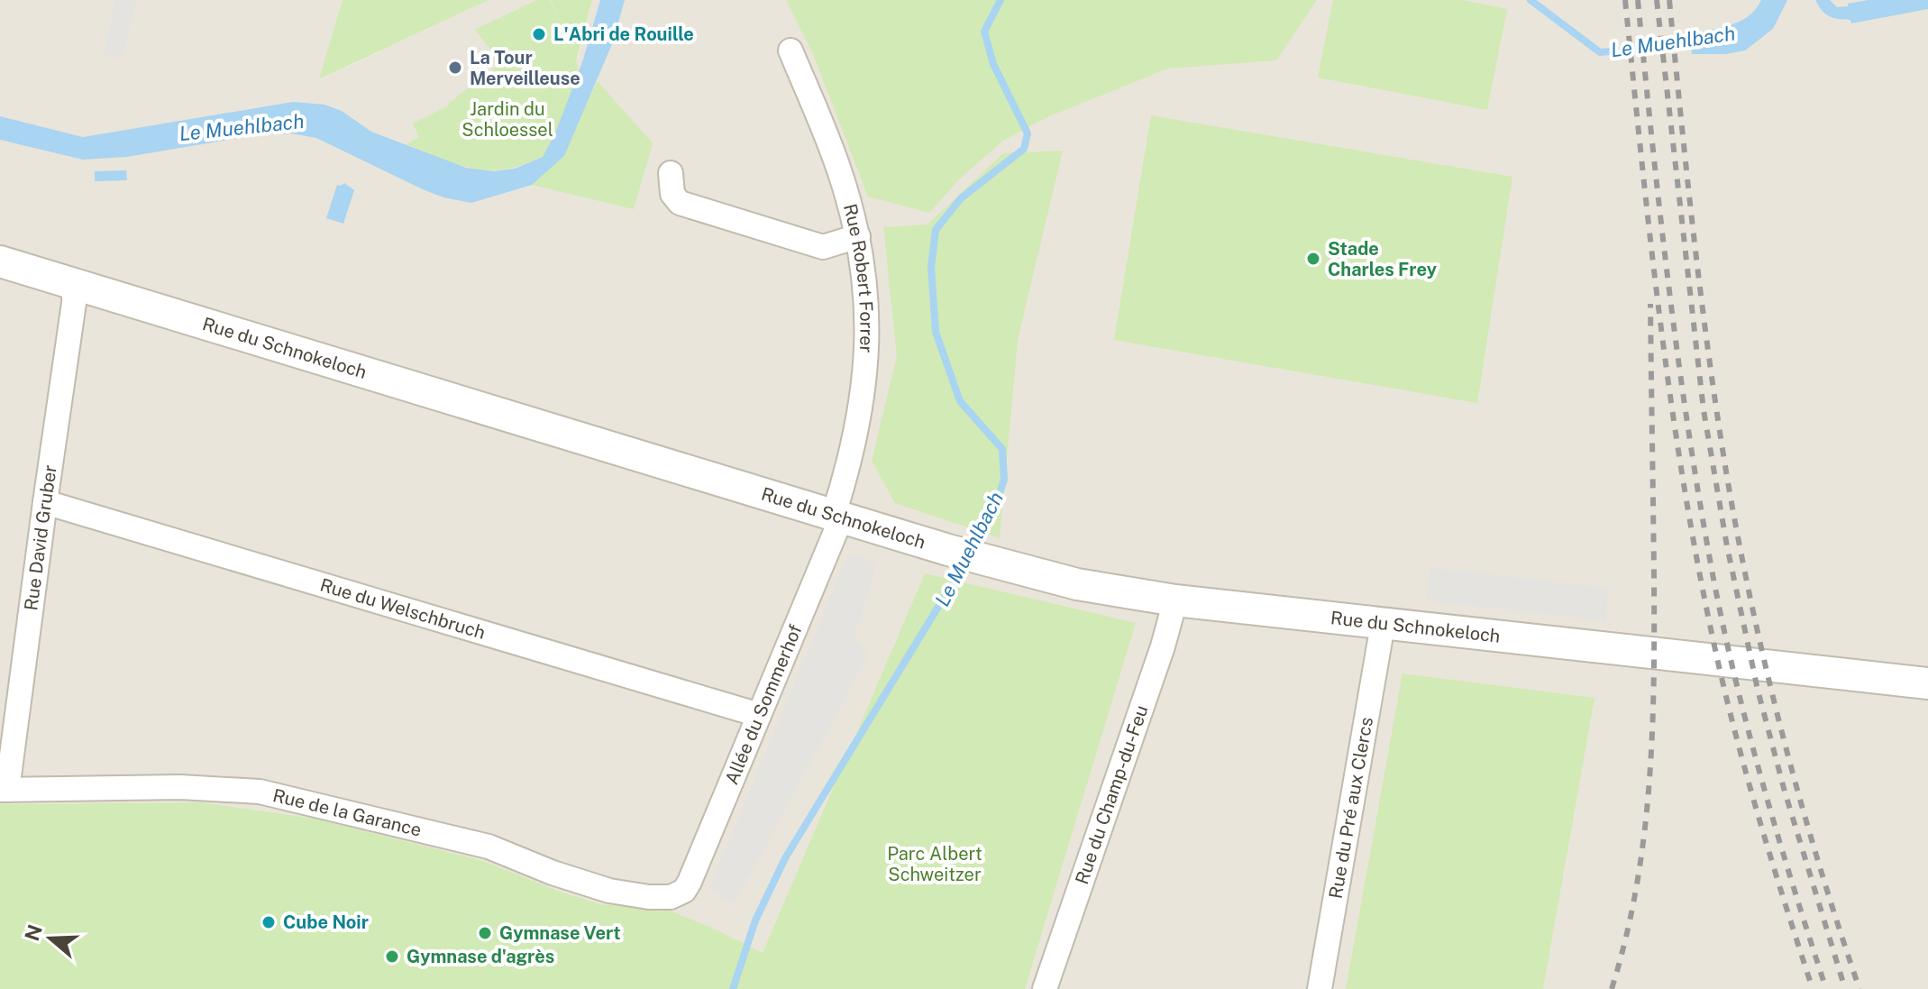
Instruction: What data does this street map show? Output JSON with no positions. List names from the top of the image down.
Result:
{
  "streets": {
    "street": [
      "Rue Robert Forrer",
      "Rue du Schnokeloch",
      "Rue David Gruber",
      "Rue du Welschbruch",
      "Allée du Sommerhof",
      "Rue du Champ-du-Feu",
      "Rue du Pré aux Clercs",
      "Rue de la Garance"
    ]
  },
  "crossings": [
    ["Rue Robert Forrer", "Rue du Schnokeloch"],
    ["Rue Robert Forrer", "Allée du Sommerhof"],
    ["Rue du Schnokeloch", "Rue David Gruber"],
    ["Rue du Schnokeloch", "Allée du Sommerhof"],
    ["Rue du Schnokeloch", "Rue du Champ-du-Feu"],
    ["Rue du Schnokeloch", "Rue du Pré aux Clercs"],
    ["Rue David Gruber", "Rue du Welschbruch"],
    ["Rue David Gruber", "Rue de la Garance"],
    ["Rue du Welschbruch", "Allée du Sommerhof"],
    ["Allée du Sommerhof", "Rue de la Garance"]
  ],
  "water": ["Le Muehlbach"],
  "parks": ["Jardin du Schloessel", "Parc Albert Schweitzer"],
  "places": [
    "L'Abri de Rouille",
    "La Tour Merveilleuse",
    "Stade Charles Frey",
    "Cube Noir",
    "Gymnase Vert",
    "Gymnase d'agrès"
  ],
  "north": "left"
}
